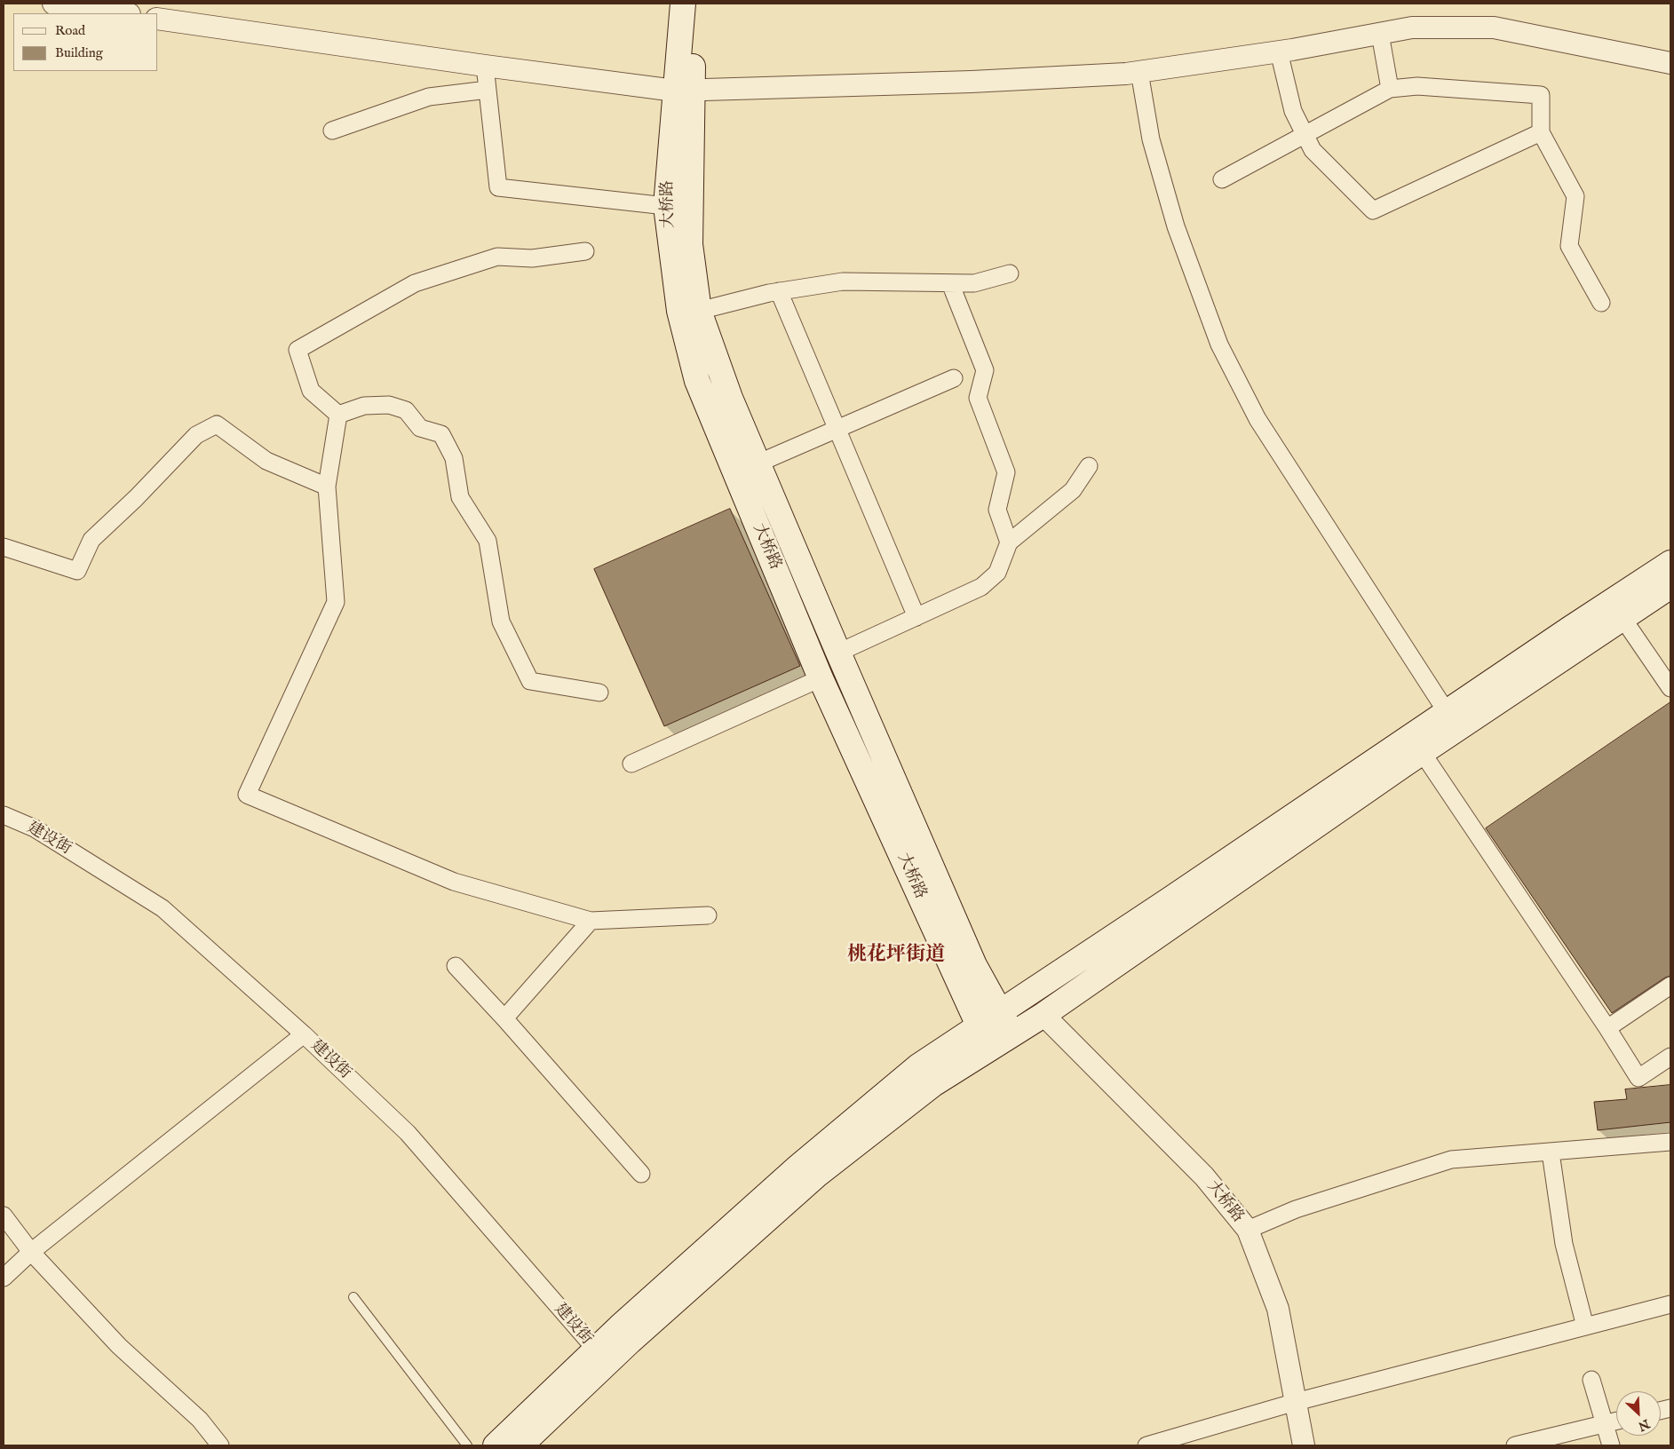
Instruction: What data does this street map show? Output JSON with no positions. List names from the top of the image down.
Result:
{
  "streets": {
    "main road": ["大桥路"],
    "street": ["建设街"]
  },
  "districts": ["桃花坪街道"],
  "legend": ["Road", "Building"],
  "north": "bottom right"
}
